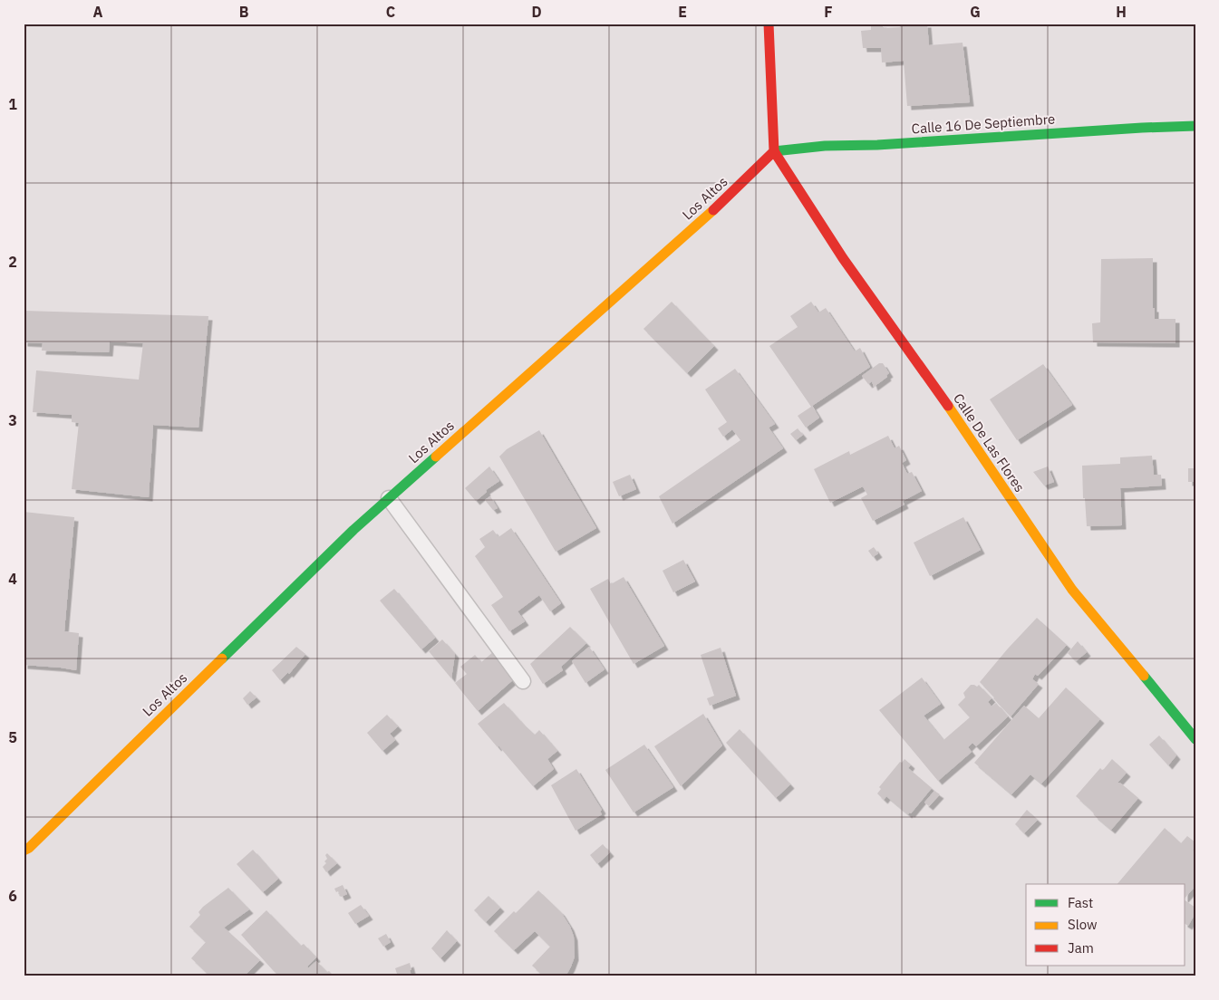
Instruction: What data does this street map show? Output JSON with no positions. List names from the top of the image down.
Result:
{
  "streets": {
    "street": ["Calle 16 De Septiembre", "Los Altos", "Calle De Las Flores"]
  },
  "crossings": [
    ["Calle 16 De Septiembre", "Los Altos"],
    ["Calle 16 De Septiembre", "Calle De Las Flores"],
    ["Los Altos", "Calle De Las Flores"]
  ],
  "legend": ["Fast", "Slow", "Jam"],
  "grid": {
    "columns": [
      "A",
      "B",
      "C",
      "D",
      "E",
      "F",
      "G",
      "H"
    ],
    "rows": [
      "1",
      "2",
      "3",
      "4",
      "5",
      "6"
    ]
  }
}
